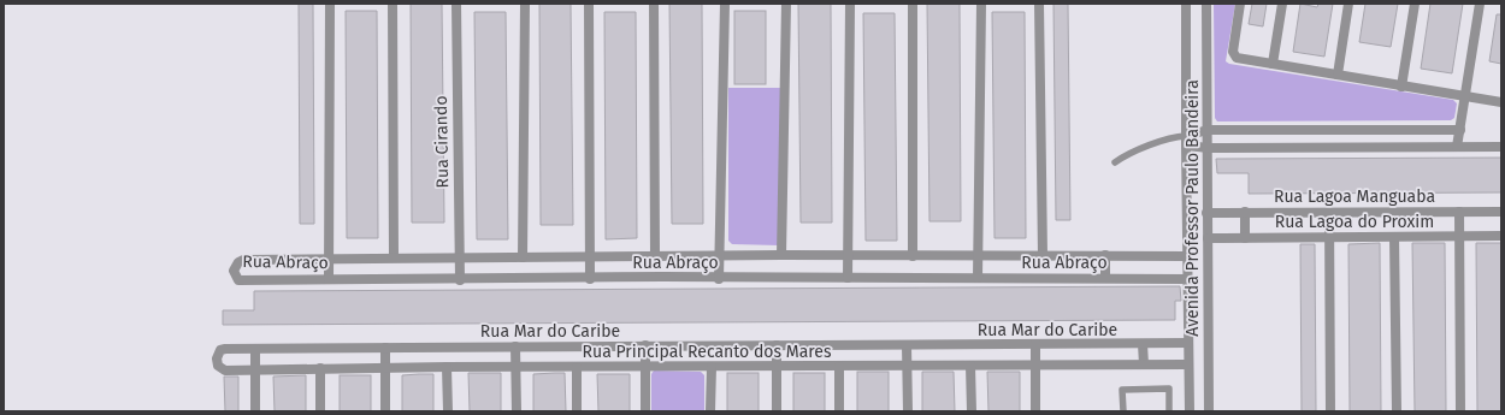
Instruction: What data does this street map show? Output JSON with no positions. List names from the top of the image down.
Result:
{
  "streets": {
    "street": [
      "Rua Cirando",
      "Rua Lagoa Manguaba",
      "Avenida Professor Paulo Bandeira",
      "Rua Lagoa do Proxim",
      "Rua Abraço",
      "Rua Mar do Caribe",
      "Rua Principal Recanto dos Mares"
    ]
  },
  "crossings": [
    ["Rua Cirando", "Rua Abraço"],
    ["Rua Lagoa Manguaba", "Avenida Professor Paulo Bandeira"],
    ["Avenida Professor Paulo Bandeira", "Rua Lagoa do Proxim"],
    ["Avenida Professor Paulo Bandeira", "Rua Abraço"],
    ["Avenida Professor Paulo Bandeira", "Rua Mar do Caribe"],
    ["Avenida Professor Paulo Bandeira", "Rua Principal Recanto dos Mares"],
    ["Rua Mar do Caribe", "Rua Principal Recanto dos Mares"]
  ]
}
